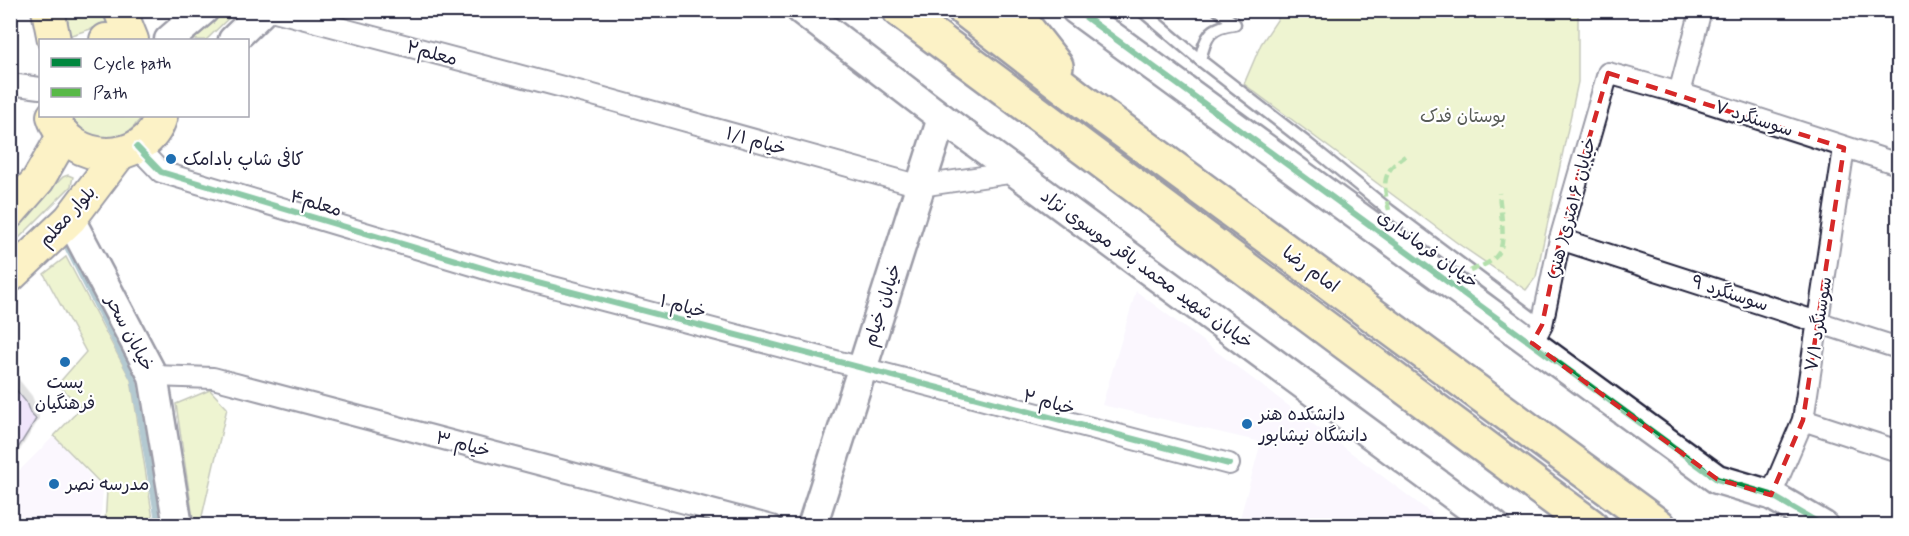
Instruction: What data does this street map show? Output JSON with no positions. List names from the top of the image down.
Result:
{
  "streets": {
    "highway": ["امام رضا"],
    "main road": [
      "بلوار معلم",
      "خیابان فرمانداری",
      "خیابان شهید محمد باقر موسوی نژاد",
      "خیابان خیام",
      "خیابان سحر"
    ],
    "street": [
      "معلم۲",
      "سوسنگرد ۷",
      "خیام ۱/۱",
      "معلم۴",
      "خیابان ۱۶متری( هنر)",
      "سوسنگرد ۹",
      "خیام ۱",
      "سوسنگرد ۷/۱",
      "خیام ۲",
      "خیام ۳"
    ]
  },
  "crossings": [
    ["معلم۲", "خیام ۱/۱"],
    ["سوسنگرد ۷", "خیابان ۱۶متری( هنر)"],
    ["سوسنگرد ۷", "سوسنگرد ۷/۱"],
    ["خیام ۱/۱", "خیابان خیام"],
    ["معلم۴", "بلوار معلم"],
    ["معلم۴", "خیام ۱"],
    ["خیابان ۱۶متری( هنر)", "خیابان فرمانداری"],
    ["خیابان ۱۶متری( هنر)", "سوسنگرد ۹"],
    ["بلوار معلم", "خیابان سحر"],
    ["خیابان فرمانداری", "سوسنگرد ۷/۱"],
    ["خیابان شهید محمد باقر موسوی نژاد", "خیابان خیام"],
    ["سوسنگرد ۹", "سوسنگرد ۷/۱"],
    ["خیابان خیام", "خیام ۱"],
    ["خیابان خیام", "خیام ۲"],
    ["خیام ۱", "خیام ۲"],
    ["خیابان سحر", "خیام ۳"]
  ],
  "parks": ["بوستان فدک"],
  "places": [
    "کافی شاپ بادامک",
    "پست فرهنگیان",
    "دانشکده هنر دانشگاه نیشابور",
    "مدرسه نصر"
  ],
  "legend": ["Cycle path", "Path"]
}
